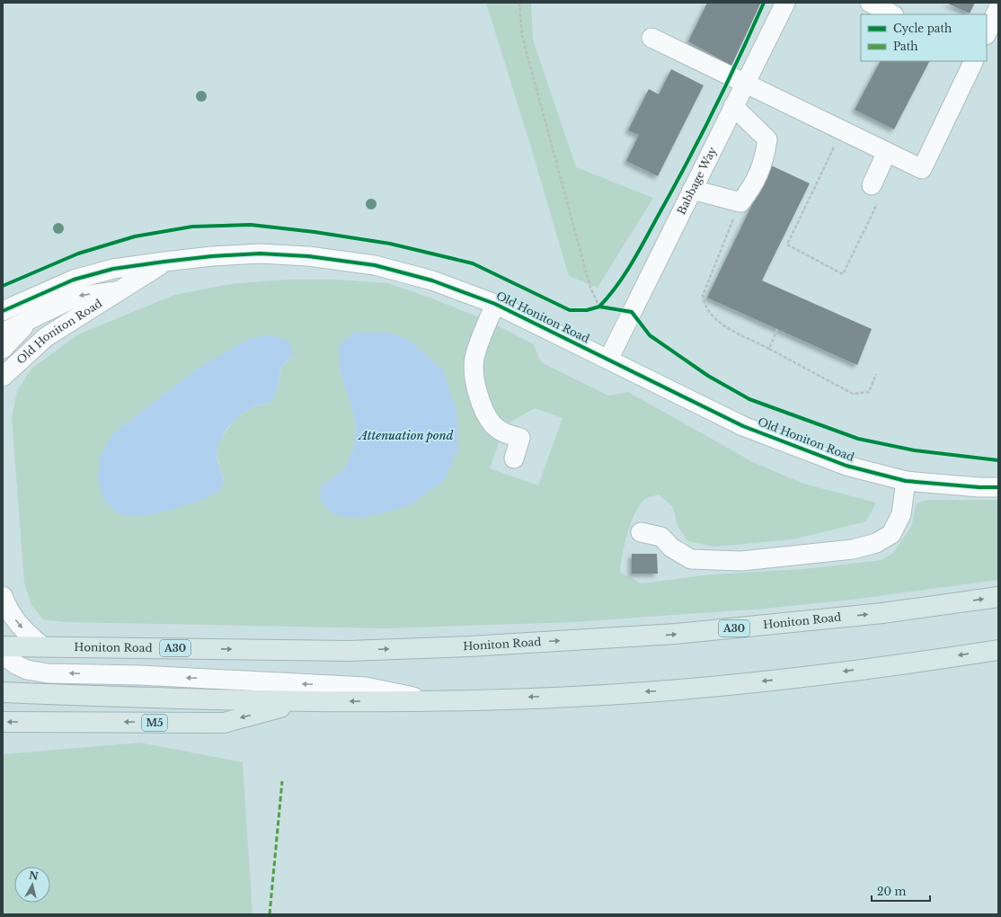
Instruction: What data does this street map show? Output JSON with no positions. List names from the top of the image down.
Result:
{
  "streets": {
    "highway": ["Honiton Road", "A30", "M5"],
    "street": ["Babbage Way", "Old Honiton Road"]
  },
  "crossings": [
    ["Babbage Way", "Old Honiton Road"]
  ],
  "water": ["Attenuation pond"],
  "legend": ["Cycle path", "Path"],
  "scale_bar": "20 m",
  "north": "top"
}
